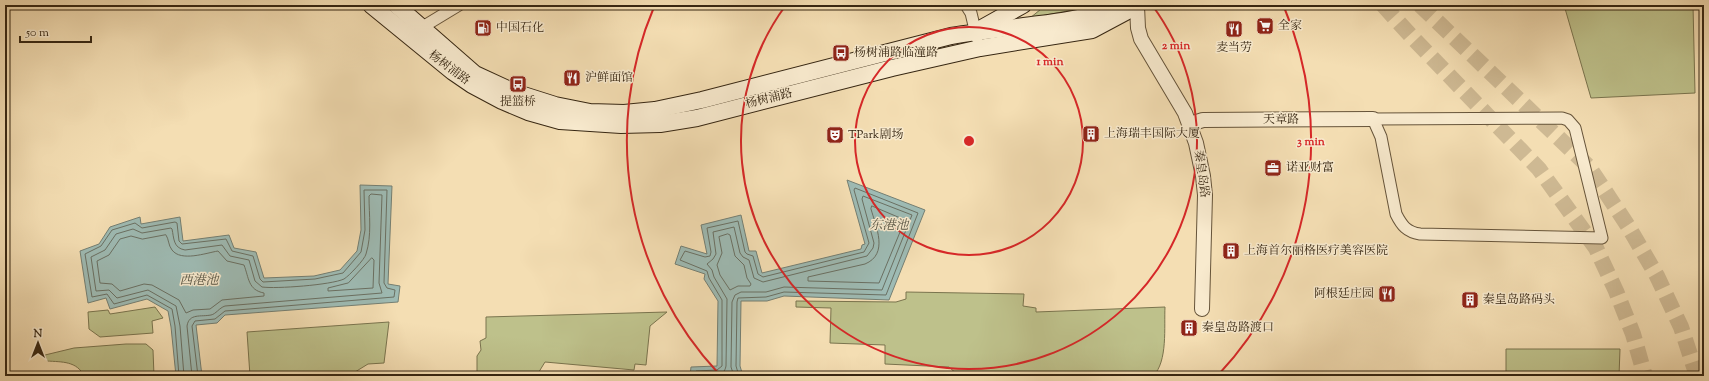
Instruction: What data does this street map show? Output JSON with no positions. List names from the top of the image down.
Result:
{
  "streets": {
    "main road": ["杨树浦路"],
    "street": ["天章路", "秦皇岛路"]
  },
  "crossings": [
    ["杨树浦路", "秦皇岛路"],
    ["天章路", "秦皇岛路"]
  ],
  "water": ["东港池", "西港池"],
  "places": {
    "supermarket": ["全家"],
    "fuel station": ["中国石化"],
    "restaurant": ["麦当劳", "沪鲜面馆", "阿根廷庄园"],
    "bus stop": ["杨树浦路临潼路", "提篮桥"],
    "building": [
      "上海瑞丰国际大厦",
      "上海首尔丽格医疗美容医院",
      "秦皇岛路码头",
      "秦皇岛路渡口"
    ],
    "theatre": ["TPark剧场"],
    "office": ["诺亚财富"]
  },
  "scale_bar": "50 m",
  "north": "top",
  "rings": ["2 min", "1 min", "3 min"]
}
